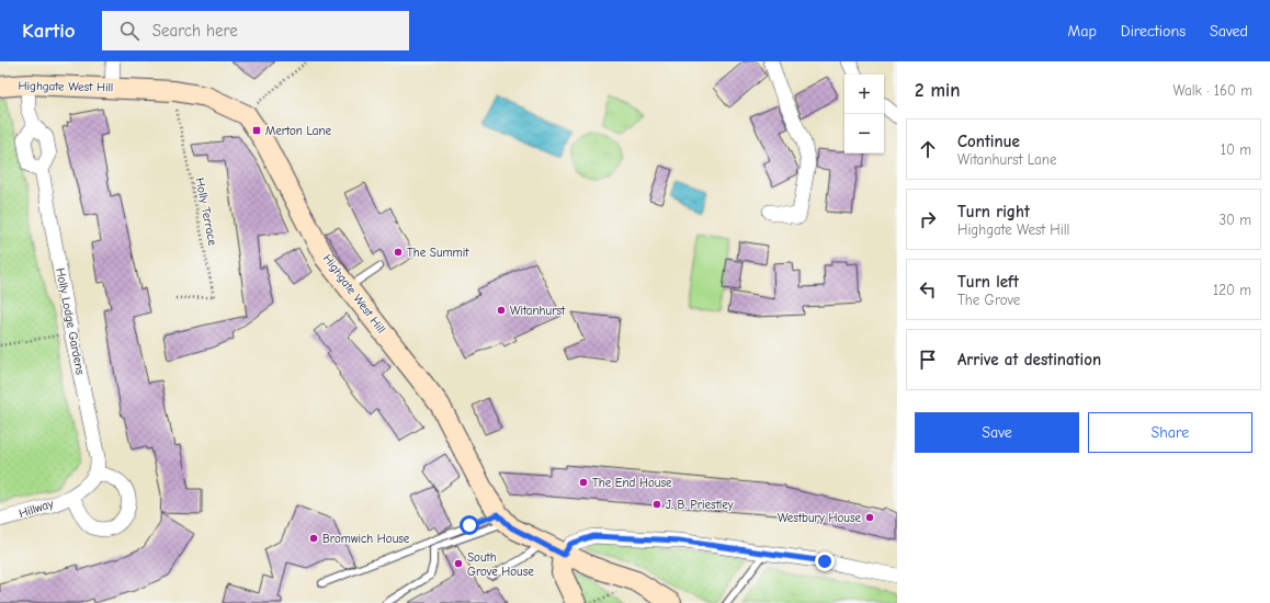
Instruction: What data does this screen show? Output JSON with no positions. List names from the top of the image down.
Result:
{
  "streets": {
    "street": ["Highgate West Hill", "Holly Lodge Gardens", "Hillway"],
    "path": ["Holly Terrace"]
  },
  "crossings": [
    ["Highgate West Hill", "Holly Terrace"],
    ["Highgate West Hill", "Holly Lodge Gardens"],
    ["Holly Lodge Gardens", "Hillway"]
  ],
  "places": {
    "transit": ["Merton Lane"],
    "other": [
      "The Summit",
      "Witanhurst",
      "The End House",
      "J. B. Priestley",
      "Westbury House",
      "Bromwich House",
      "South Grove House"
    ]
  },
  "page": {
    "header": "Kartio",
    "search": "Search here",
    "nav": ["Map", "Directions", "Saved"],
    "heading": ["2 min", "Walk · 160 m"],
    "map_buttons": ["+", "−"],
    "list": [
      ["Continue", "Witanhurst Lane", "10 m"],
      ["Turn right", "Highgate West Hill", "30 m"],
      ["Turn left", "The Grove", "120 m"],
      "Arrive at destination"
    ],
    "buttons": ["Save", "Share"]
  }
}
